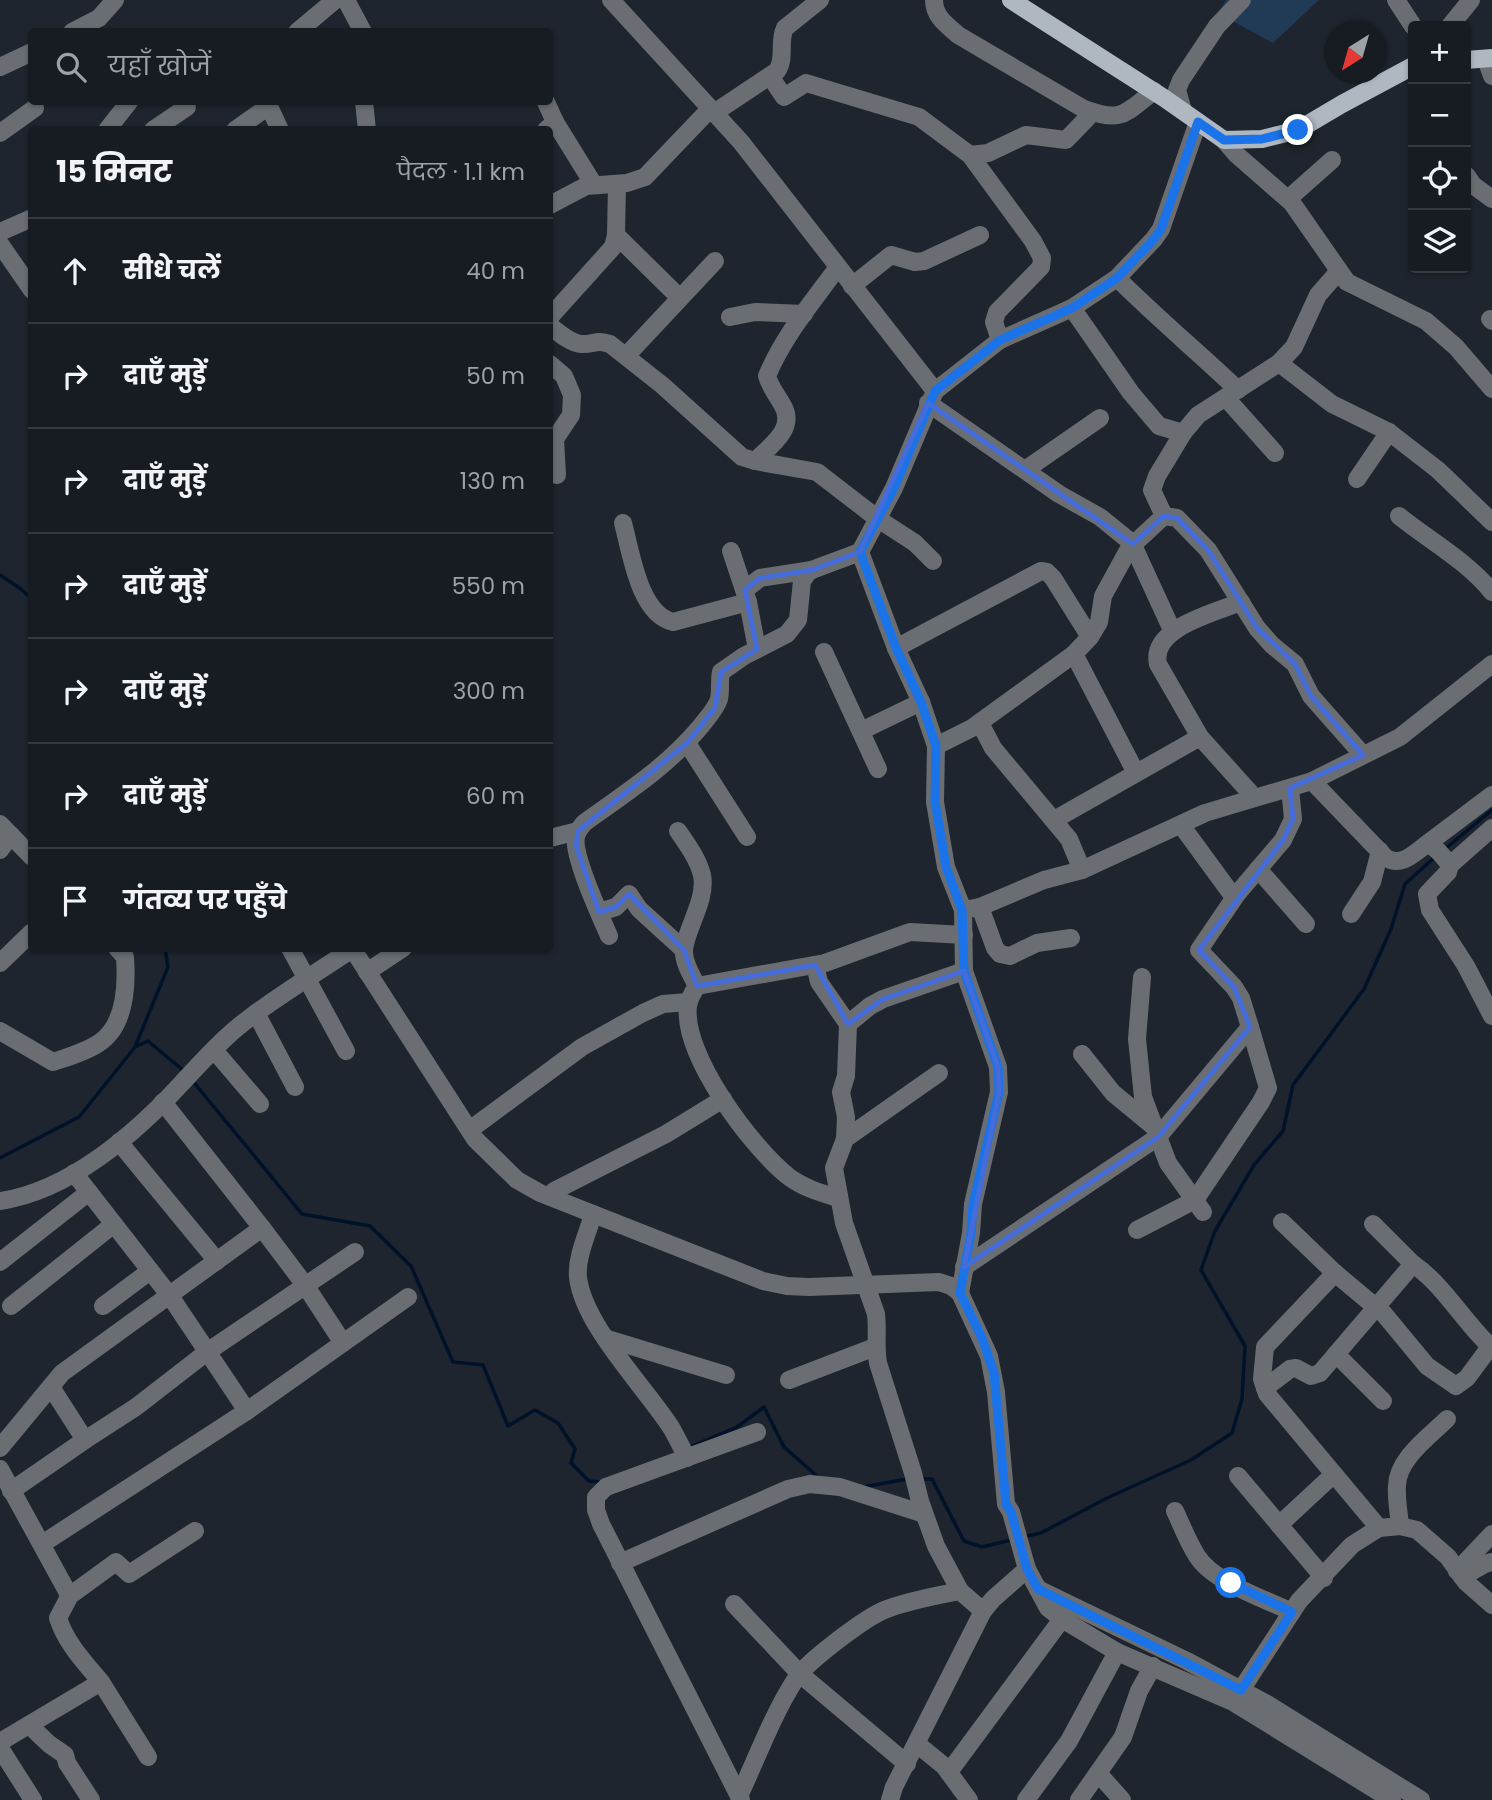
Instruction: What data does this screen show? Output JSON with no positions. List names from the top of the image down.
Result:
{
  "north": "bottom left",
  "page": {
    "map_buttons": ["+", "−"],
    "search": "यहाँ खोजें",
    "heading": ["15 मिनट", "पैदल · 1.1 km"],
    "list": [
      ["सीधे चलें", "40 m"],
      ["दाएँ मुड़ें", "50 m"],
      ["दाएँ मुड़ें", "130 m"],
      ["दाएँ मुड़ें", "550 m"],
      ["दाएँ मुड़ें", "300 m"],
      ["दाएँ मुड़ें", "60 m"],
      "गंतव्य पर पहुँचे"
    ]
  }
}
